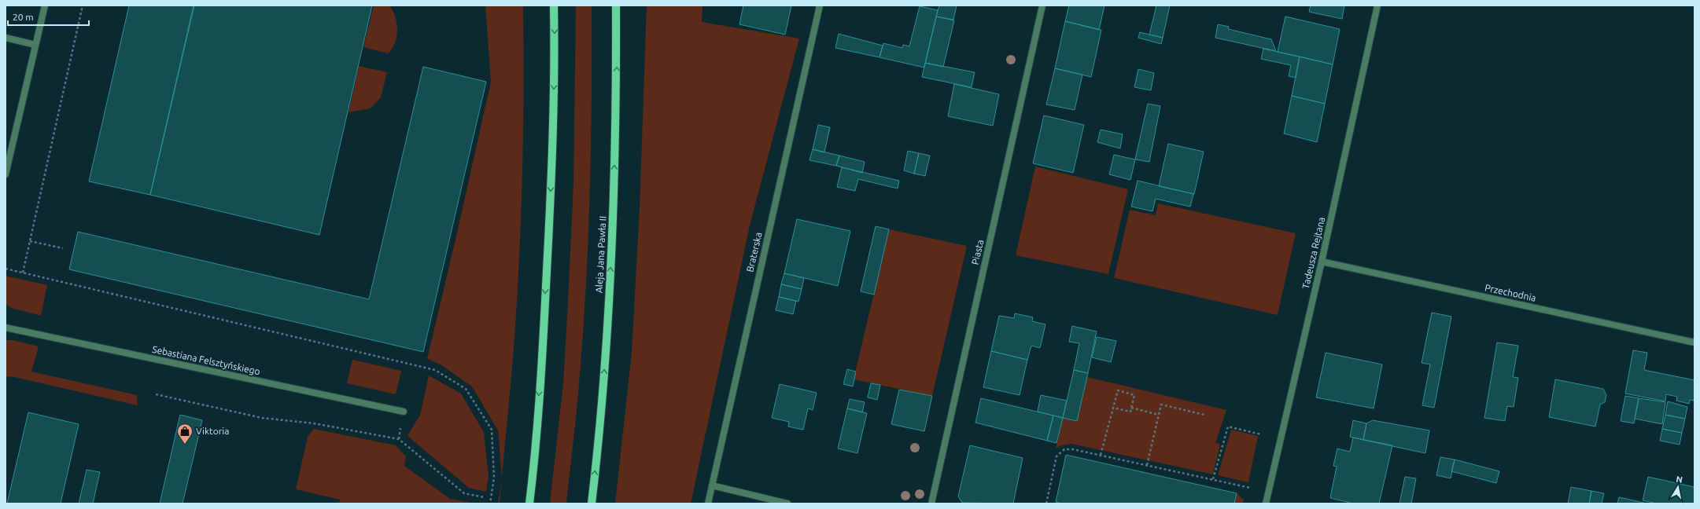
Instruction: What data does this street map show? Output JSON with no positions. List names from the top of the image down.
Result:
{
  "streets": {
    "main road": ["Aleja Jana Pawła II"],
    "street": [
      "Braterska",
      "Piasta",
      "Tadeusza Rejtana",
      "Przechodnia",
      "Sebastiana Felsztyńskiego"
    ]
  },
  "crossings": [
    ["Tadeusza Rejtana", "Przechodnia"]
  ],
  "places": {
    "shop": ["Viktoria"]
  },
  "scale_bar": "20 m",
  "north": "top"
}
